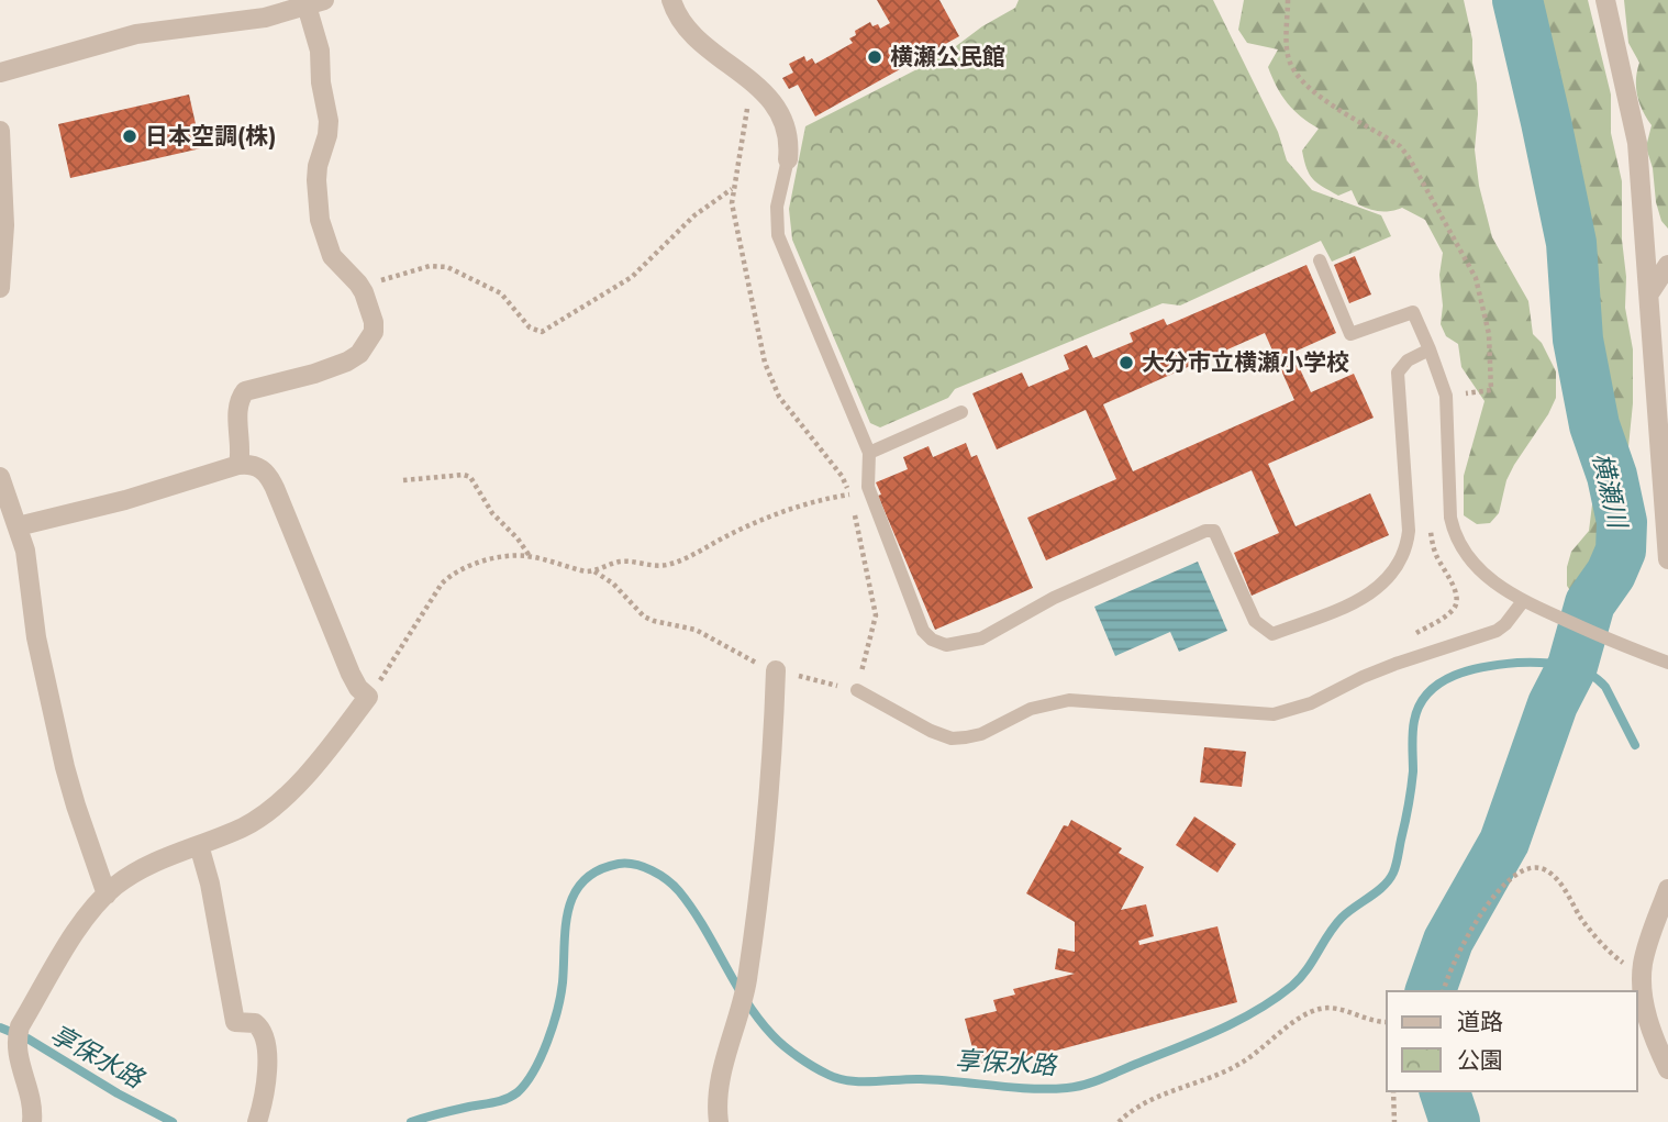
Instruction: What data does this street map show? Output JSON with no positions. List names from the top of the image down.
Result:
{
  "water": ["横瀬川", "享保水路"],
  "places": ["横瀬公民館", "日本空調(株)", "大分市立横瀬小学校"],
  "legend": ["道路", "公園"]
}
